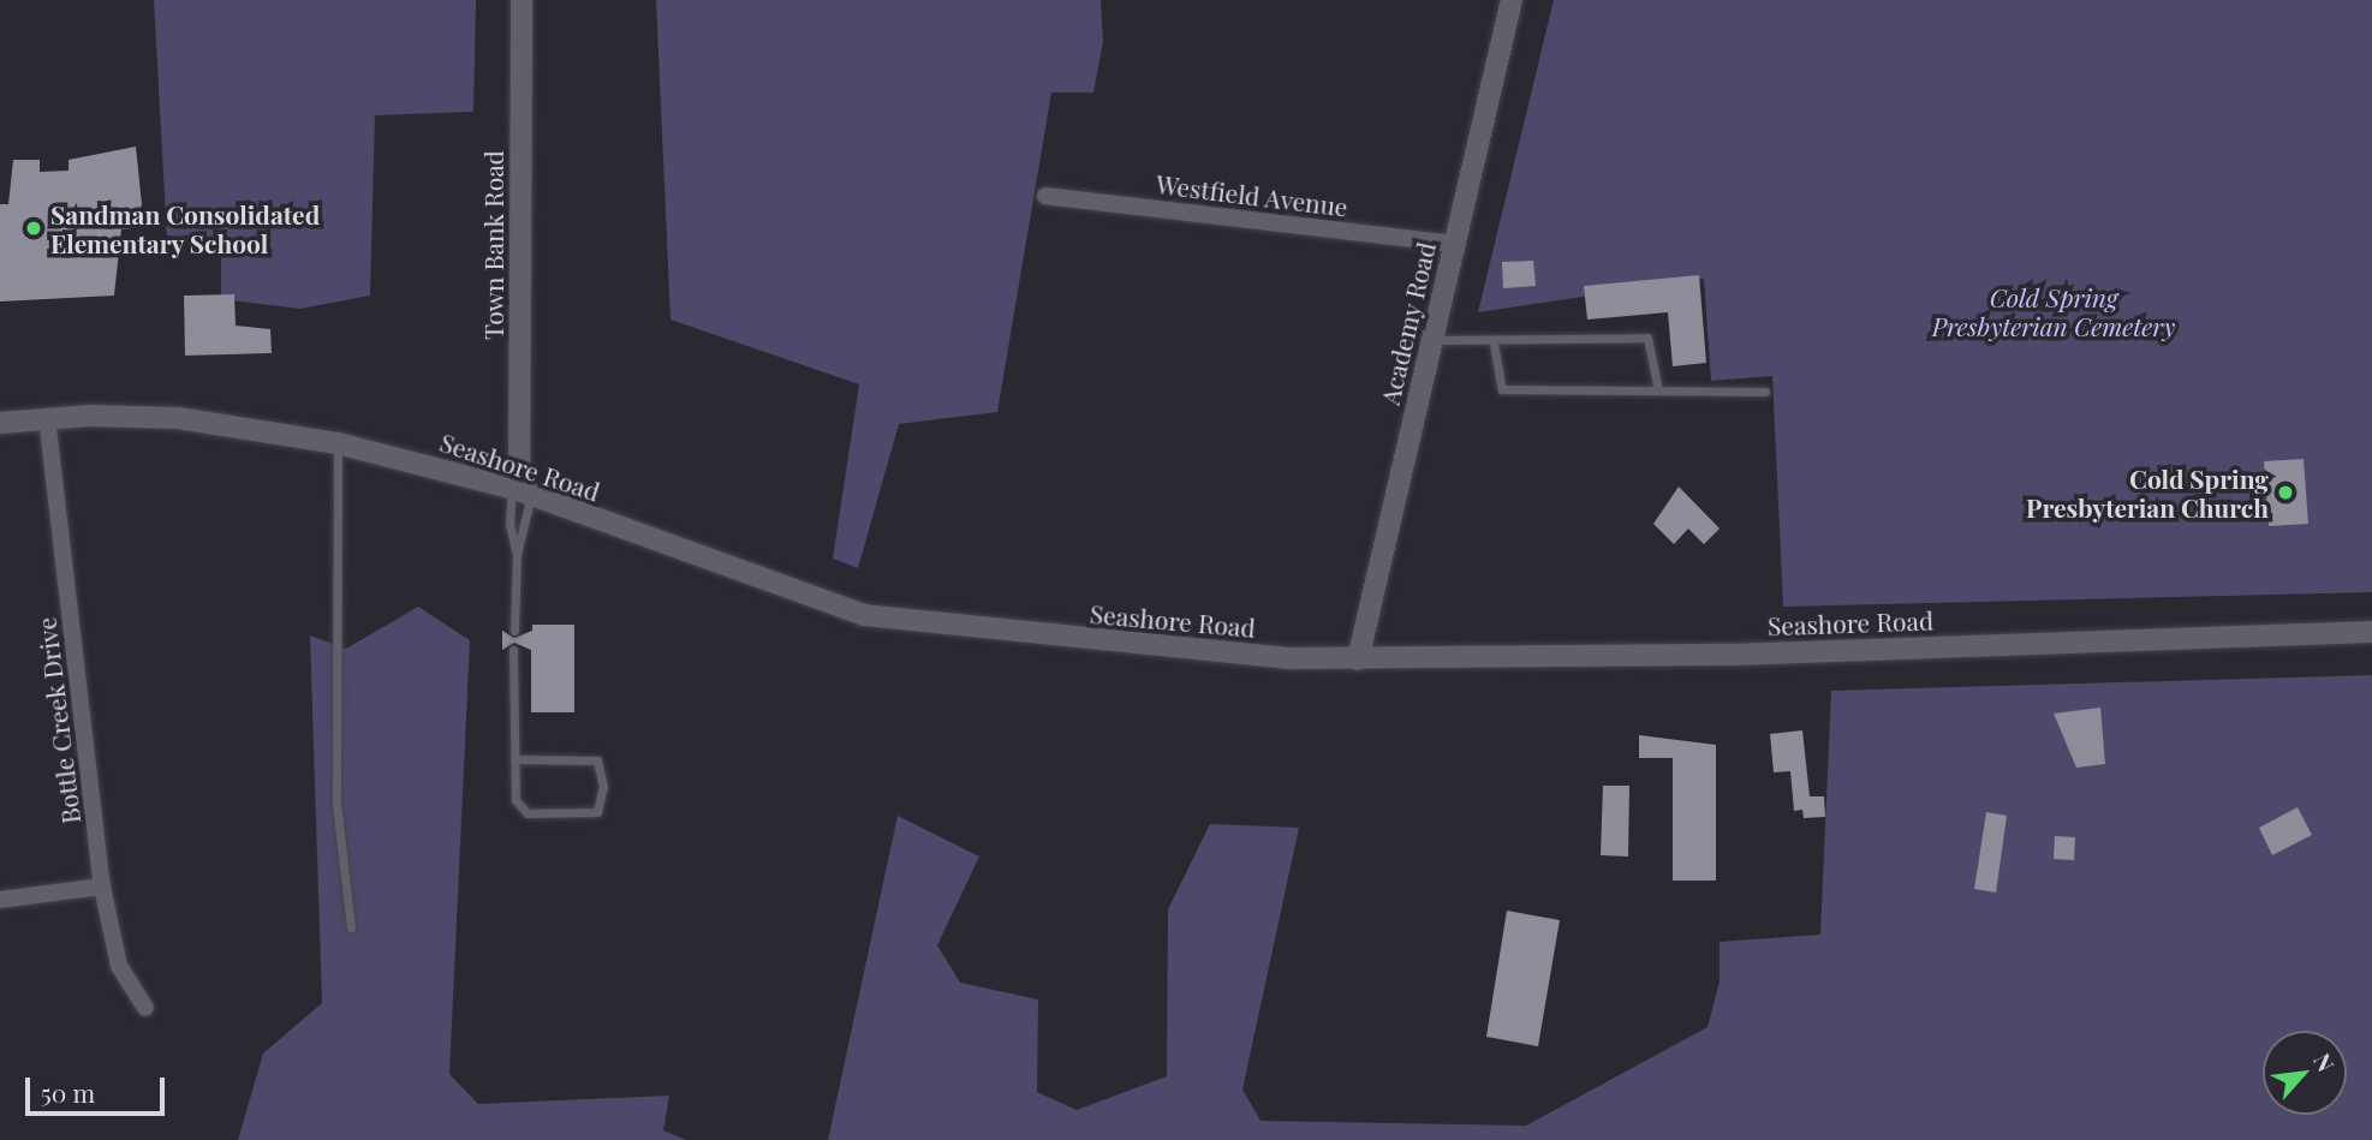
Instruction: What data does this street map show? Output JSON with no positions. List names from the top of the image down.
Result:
{
  "streets": {
    "street": [
      "Westfield Avenue",
      "Town Bank Road",
      "Academy Road",
      "Seashore Road",
      "Bottle Creek Drive"
    ]
  },
  "crossings": [
    ["Westfield Avenue", "Academy Road"],
    ["Town Bank Road", "Seashore Road"],
    ["Academy Road", "Seashore Road"],
    ["Seashore Road", "Bottle Creek Drive"]
  ],
  "parks": ["Cold Spring Presbyterian Cemetery"],
  "places": ["Sandman Consolidated Elementary School", "Cold Spring Presbyterian Church"],
  "scale_bar": "50 m",
  "north": "top right"
}
